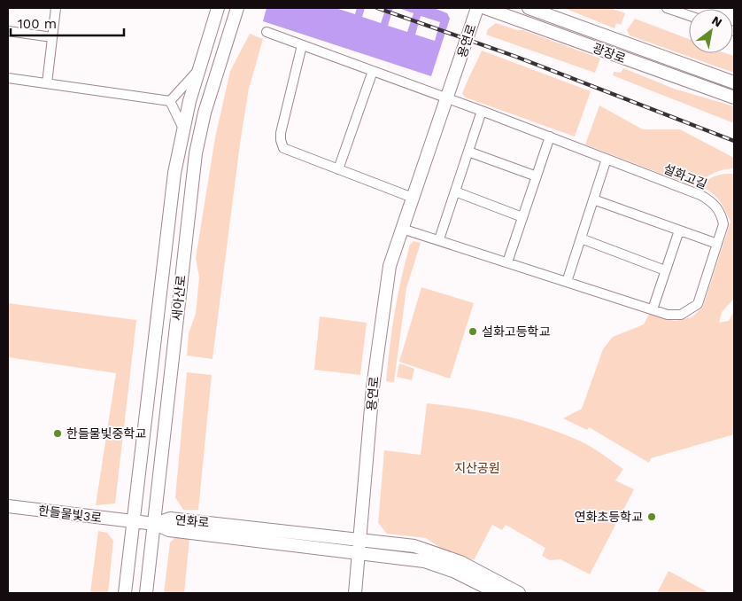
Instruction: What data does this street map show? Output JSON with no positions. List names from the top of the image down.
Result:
{
  "streets": {
    "main road": [
      "용연로",
      "광장로",
      "새아산로",
      "한들물빛3로",
      "연화로"
    ],
    "street": ["설화고길"]
  },
  "crossings": [
    ["용연로", "설화고길"],
    ["용연로", "연화로"],
    ["새아산로", "한들물빛3로"],
    ["새아산로", "연화로"],
    ["한들물빛3로", "연화로"]
  ],
  "parks": ["지산공원"],
  "places": ["설화고등학교", "한들물빛중학교", "연화초등학교"],
  "scale_bar": "100 m",
  "north": "top right"
}
